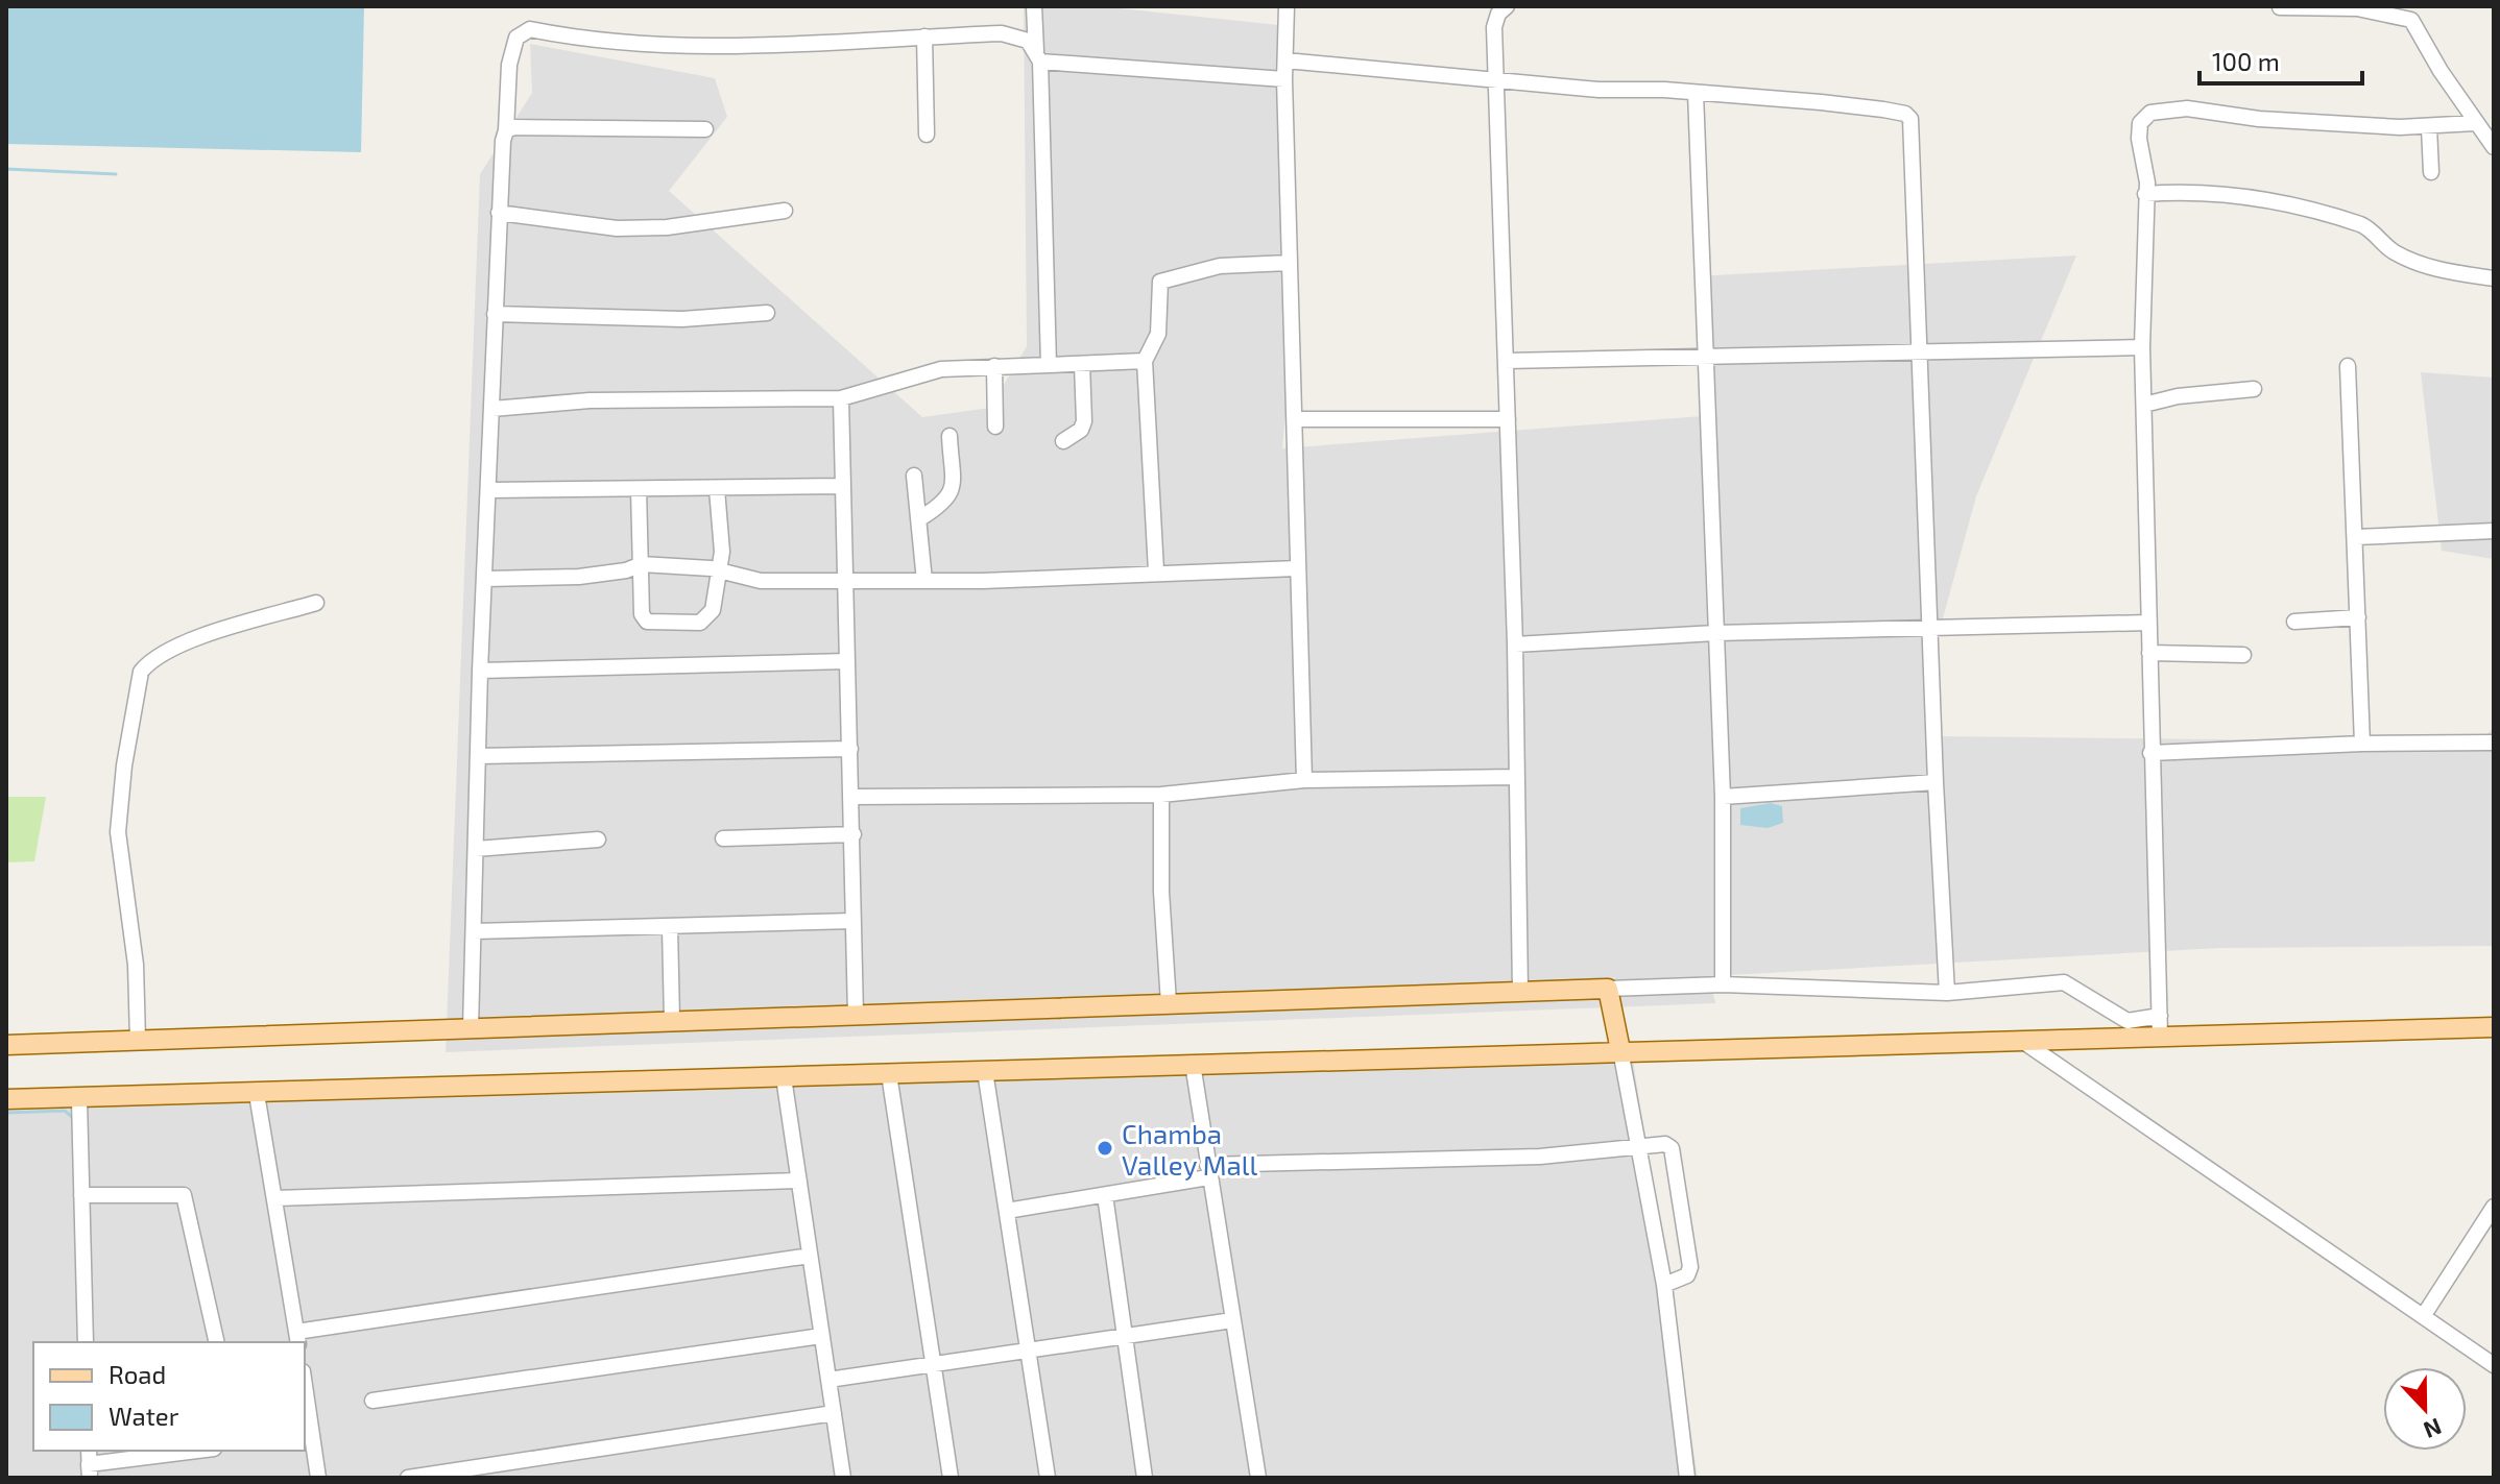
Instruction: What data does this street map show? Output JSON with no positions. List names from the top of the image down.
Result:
{
  "places": ["Chamba Valley Mall"],
  "legend": ["Road", "Water"],
  "scale_bar": "100 m",
  "north": "bottom"
}
